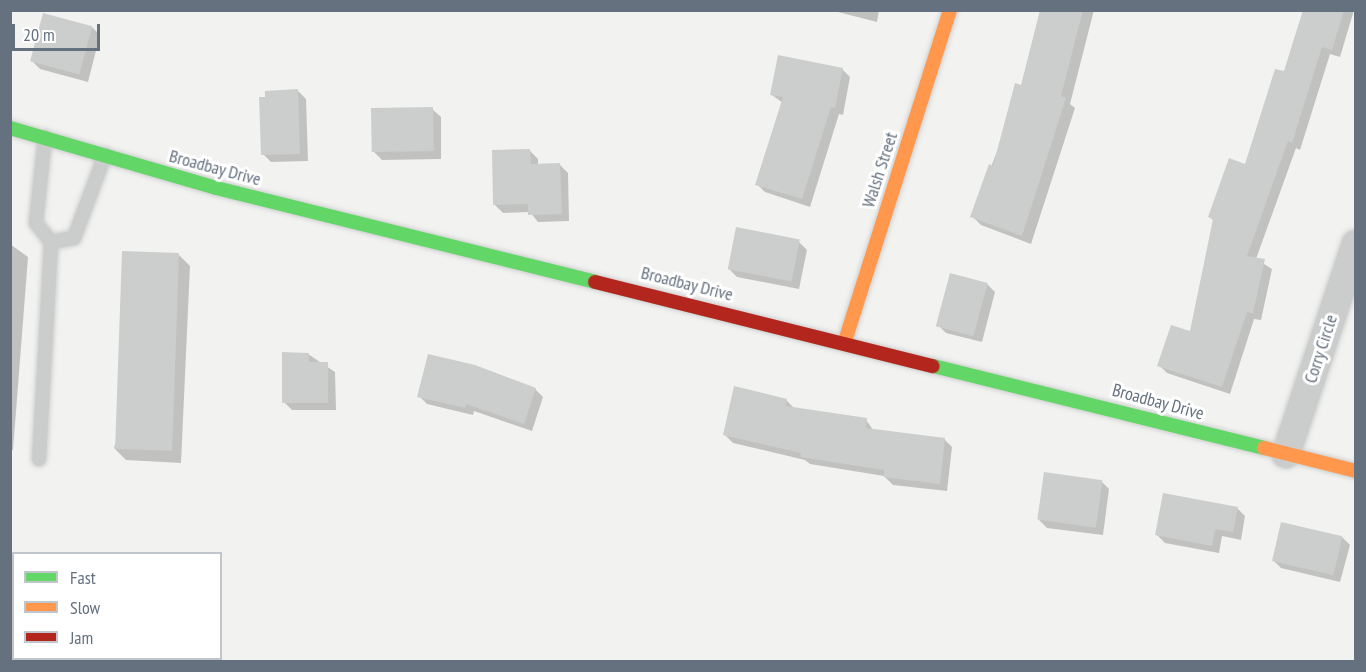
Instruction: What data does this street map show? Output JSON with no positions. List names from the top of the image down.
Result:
{
  "streets": {
    "street": ["Broadbay Drive", "Walsh Street", "Corry Circle"]
  },
  "crossings": [
    ["Broadbay Drive", "Walsh Street"],
    ["Broadbay Drive", "Corry Circle"]
  ],
  "legend": ["Fast", "Slow", "Jam"],
  "scale_bar": "20 m"
}
